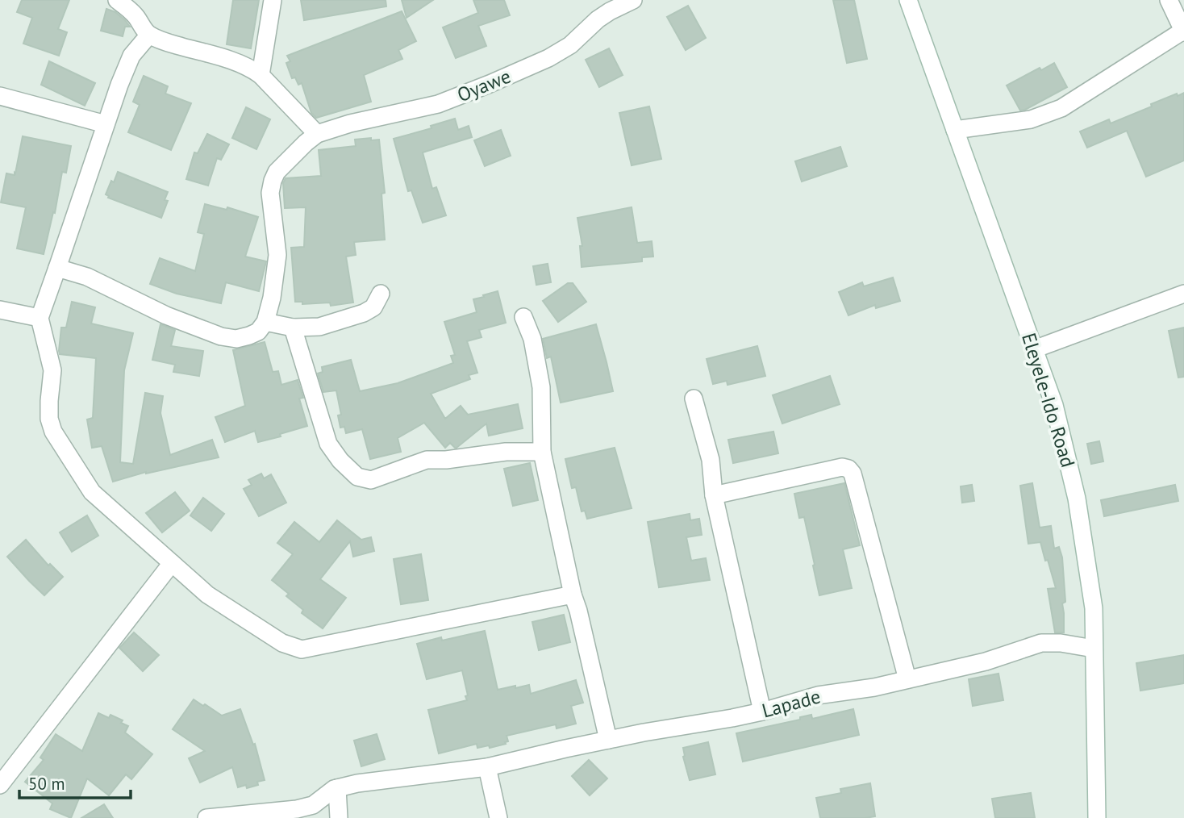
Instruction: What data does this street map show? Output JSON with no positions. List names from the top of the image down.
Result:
{
  "streets": {
    "street": ["Oyawe", "Eleyele-Ido Road", "Lapade"]
  },
  "crossings": [
    ["Eleyele-Ido Road", "Lapade"]
  ],
  "scale_bar": "50 m"
}
